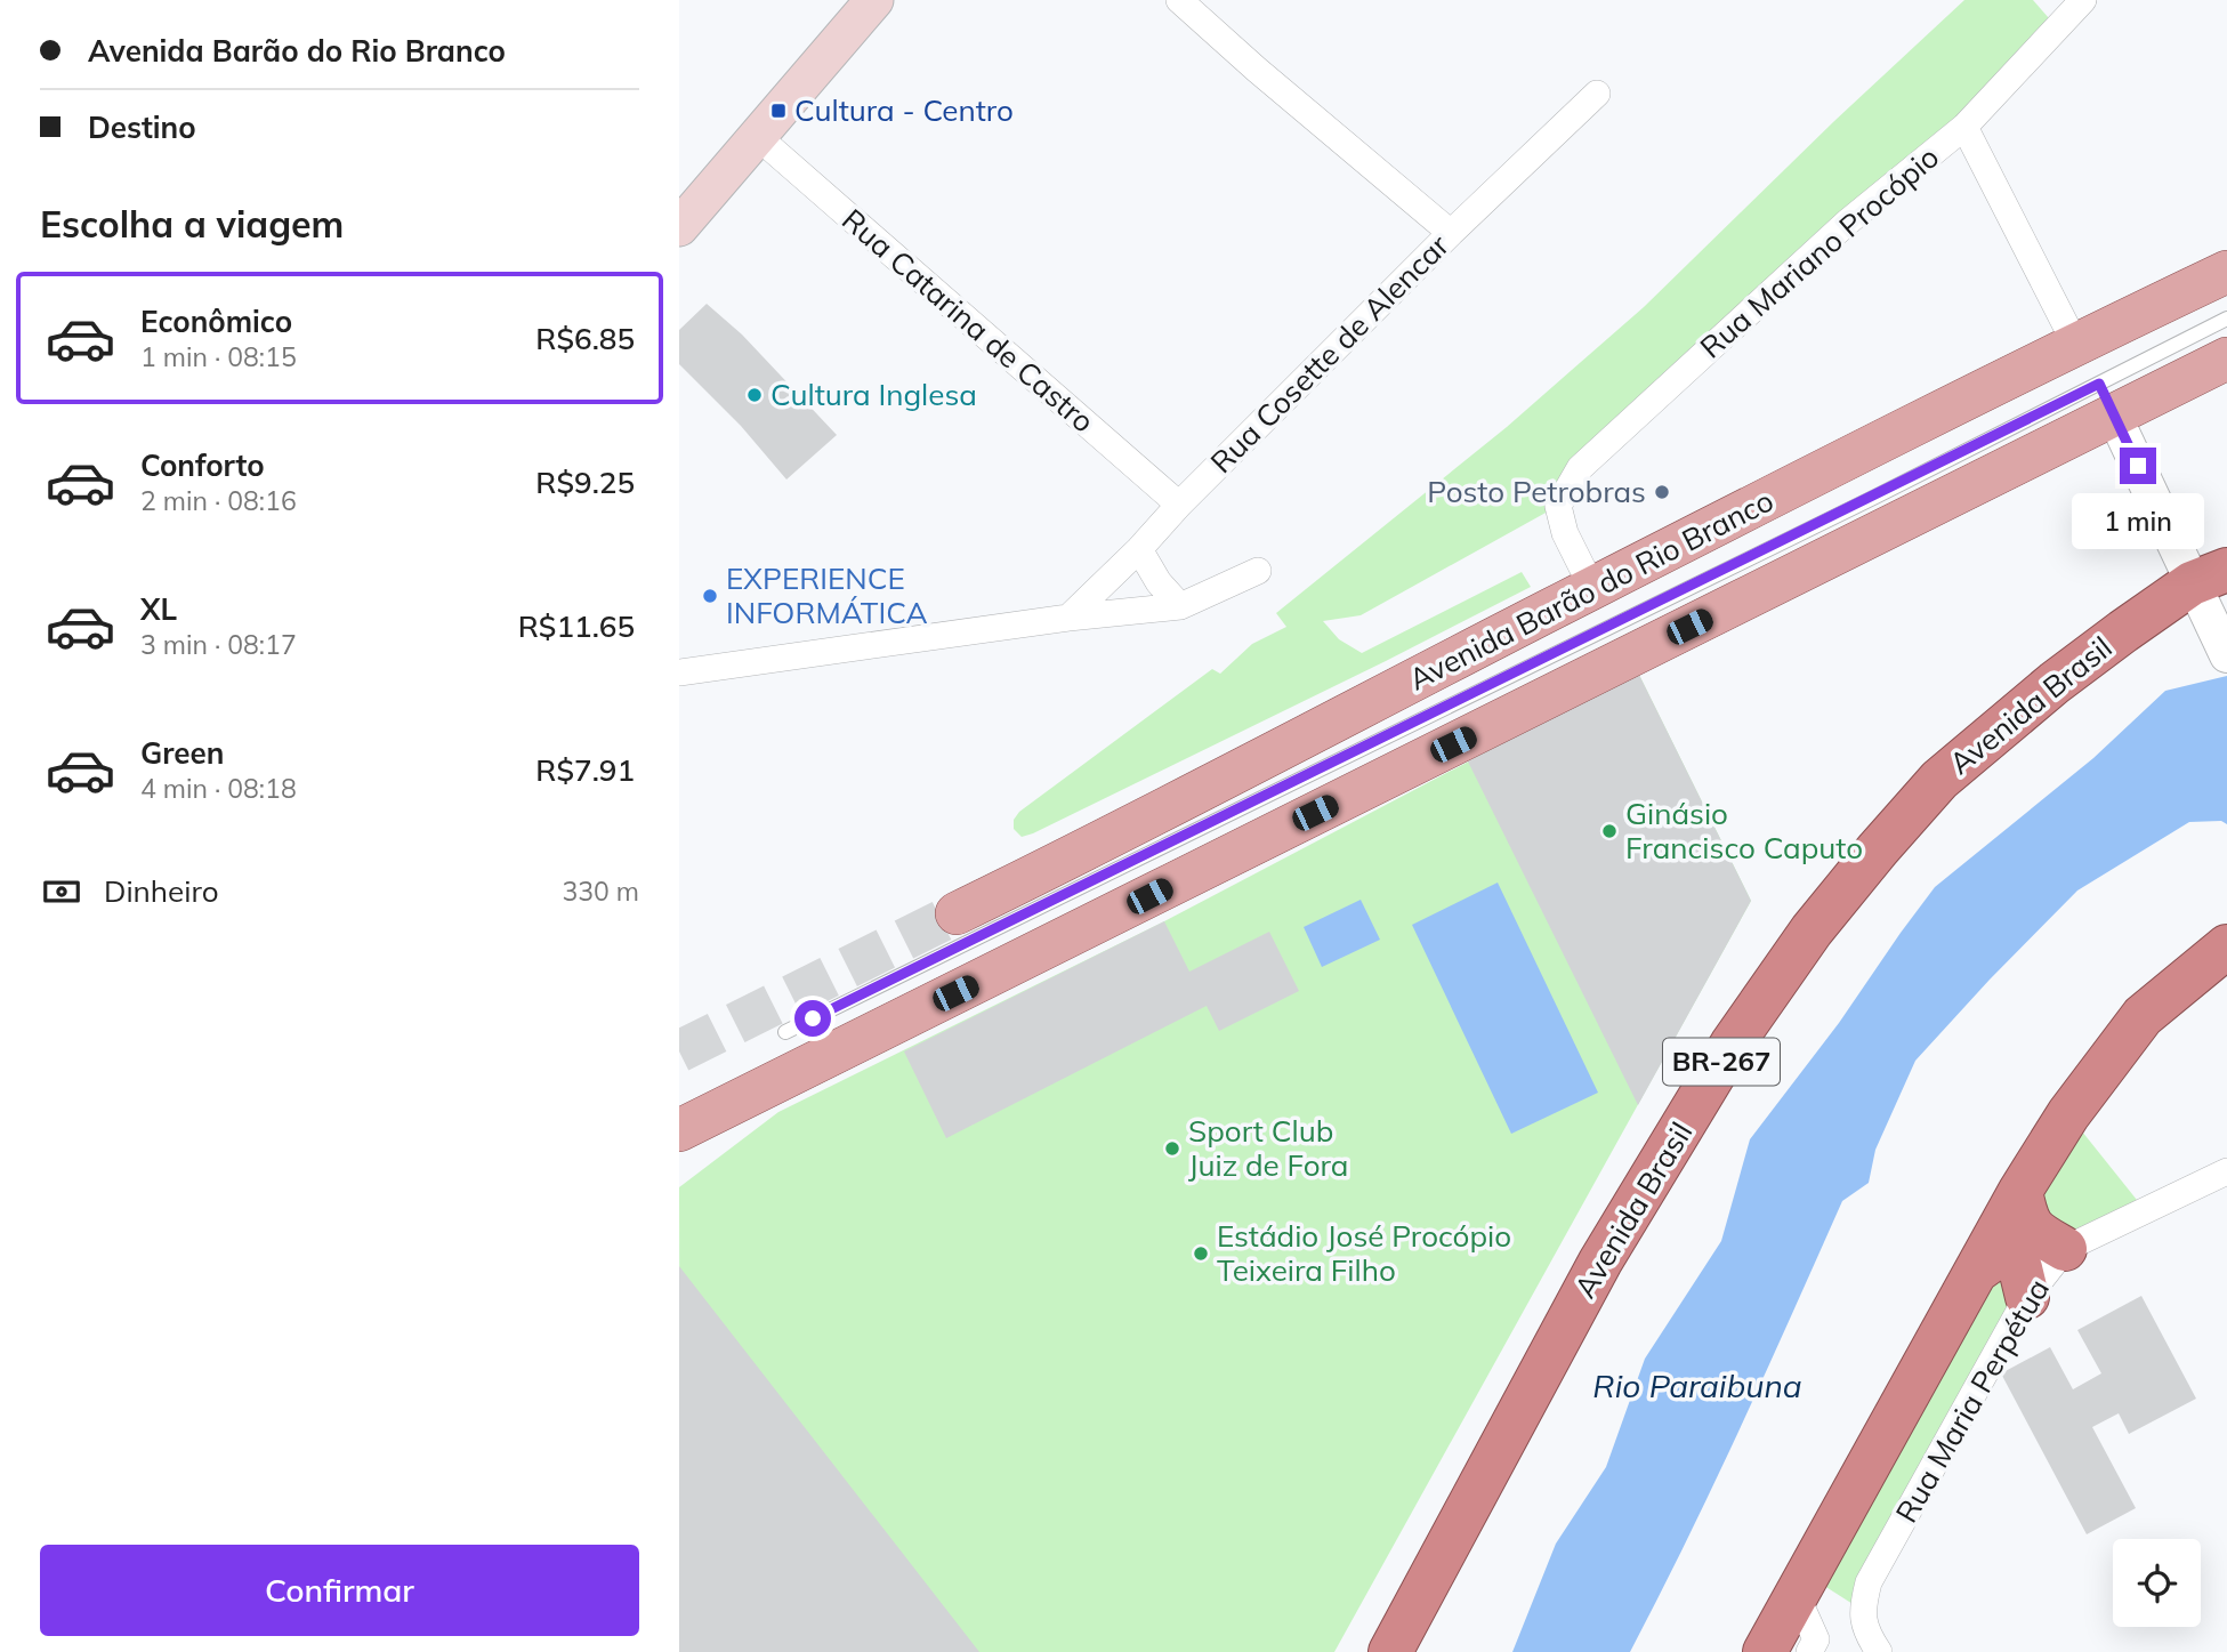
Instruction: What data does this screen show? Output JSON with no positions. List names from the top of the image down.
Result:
{
  "streets": {
    "highway": ["Avenida Brasil", "BR-267"],
    "main road": ["Avenida Barão do Rio Branco"],
    "street": [
      "Rua Mariano Procópio",
      "Rua Catarina de Castro",
      "Rua Cosette de Alencar",
      "Rua Maria Perpétua"
    ]
  },
  "crossings": [
    ["Rua Mariano Procópio", "Avenida Barão do Rio Branco"],
    ["Rua Catarina de Castro", "Rua Cosette de Alencar"]
  ],
  "water": ["Rio Paraibuna"],
  "places": {
    "transit": ["Cultura - Centro"],
    "other": [
      "Cultura Inglesa",
      "Posto Petrobras",
      "EXPERIENCE INFORMÁTICA",
      "Ginásio Francisco Caputo",
      "Sport Club Juiz de Fora",
      "Estádio José Procópio Teixeira Filho"
    ]
  },
  "page": {
    "banner": ["Avenida Barão do Rio Branco", "Destino"],
    "heading": "Escolha a viagem",
    "list": [
      {
        "name": "Econômico",
        "note": "1 min · 08:15",
        "value": "R$6.85"
      },
      {
        "name": "Conforto",
        "note": "2 min · 08:16",
        "value": "R$9.25"
      },
      {
        "name": "XL",
        "note": "3 min · 08:17",
        "value": "R$11.65"
      },
      {
        "name": "Green",
        "note": "4 min · 08:18",
        "value": "R$7.91"
      }
    ],
    "bubble": "1 min",
    "pay": ["Dinheiro", "330 m"],
    "buttons": "Confirmar"
  }
}
